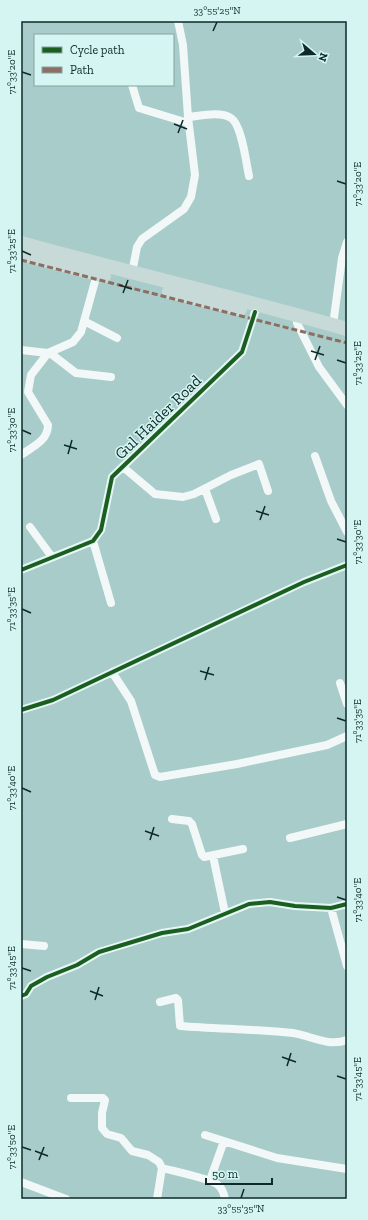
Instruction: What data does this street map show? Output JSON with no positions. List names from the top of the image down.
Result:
{
  "streets": {
    "street": ["Gul Haider Road"]
  },
  "legend": ["Cycle path", "Path"],
  "scale_bar": "50 m",
  "north": "right",
  "coordinates": [
    "33°55'25\"N",
    "71°33'20\"E",
    "71°33'25\"E",
    "71°33'30\"E",
    "71°33'35\"E",
    "71°33'40\"E",
    "71°33'45\"E",
    "71°33'50\"E",
    "33°55'35\"N"
  ]
}
